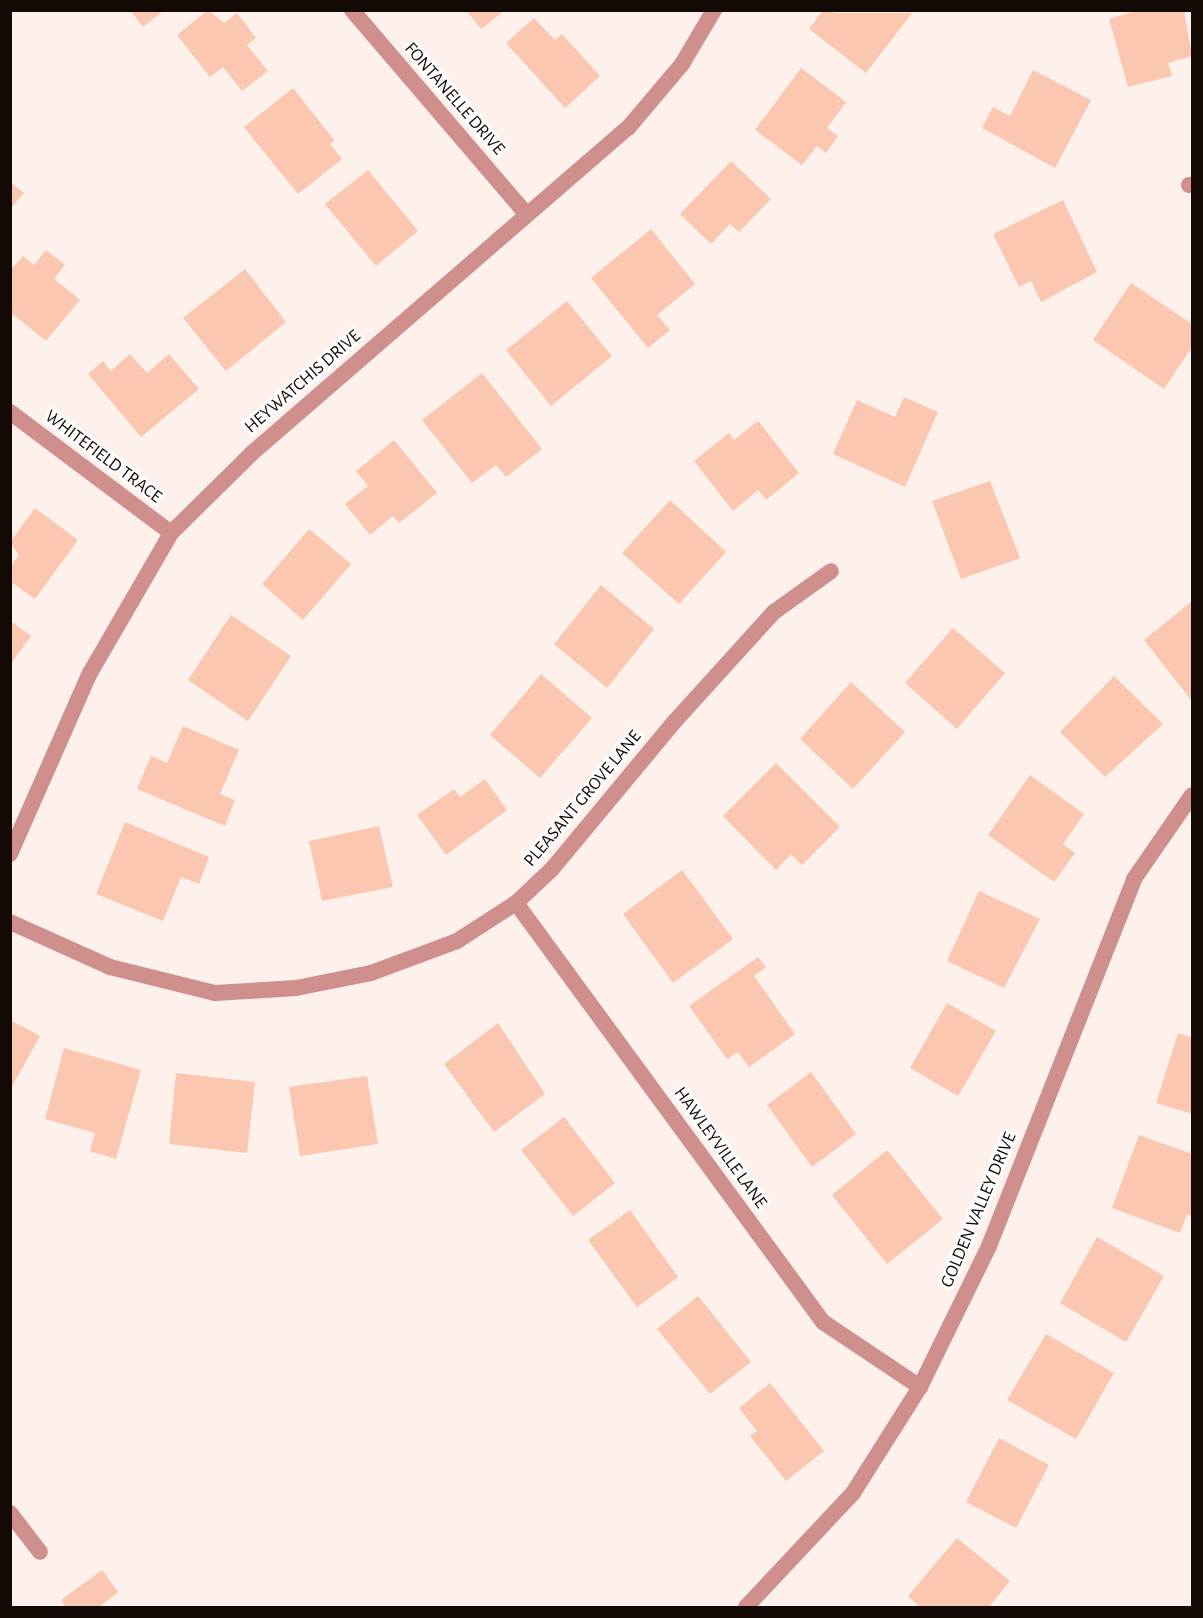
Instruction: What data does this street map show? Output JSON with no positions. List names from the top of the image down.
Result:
{
  "streets": {
    "street": [
      "FONTANELLE DRIVE",
      "HEYWATCHIS DRIVE",
      "WHITEFIELD TRACE",
      "PLEASANT GROVE LANE",
      "HAWLEYVILLE LANE",
      "GOLDEN VALLEY DRIVE"
    ]
  },
  "crossings": [
    ["FONTANELLE DRIVE", "HEYWATCHIS DRIVE"],
    ["HEYWATCHIS DRIVE", "WHITEFIELD TRACE"],
    ["PLEASANT GROVE LANE", "HAWLEYVILLE LANE"],
    ["HAWLEYVILLE LANE", "GOLDEN VALLEY DRIVE"]
  ]
}
